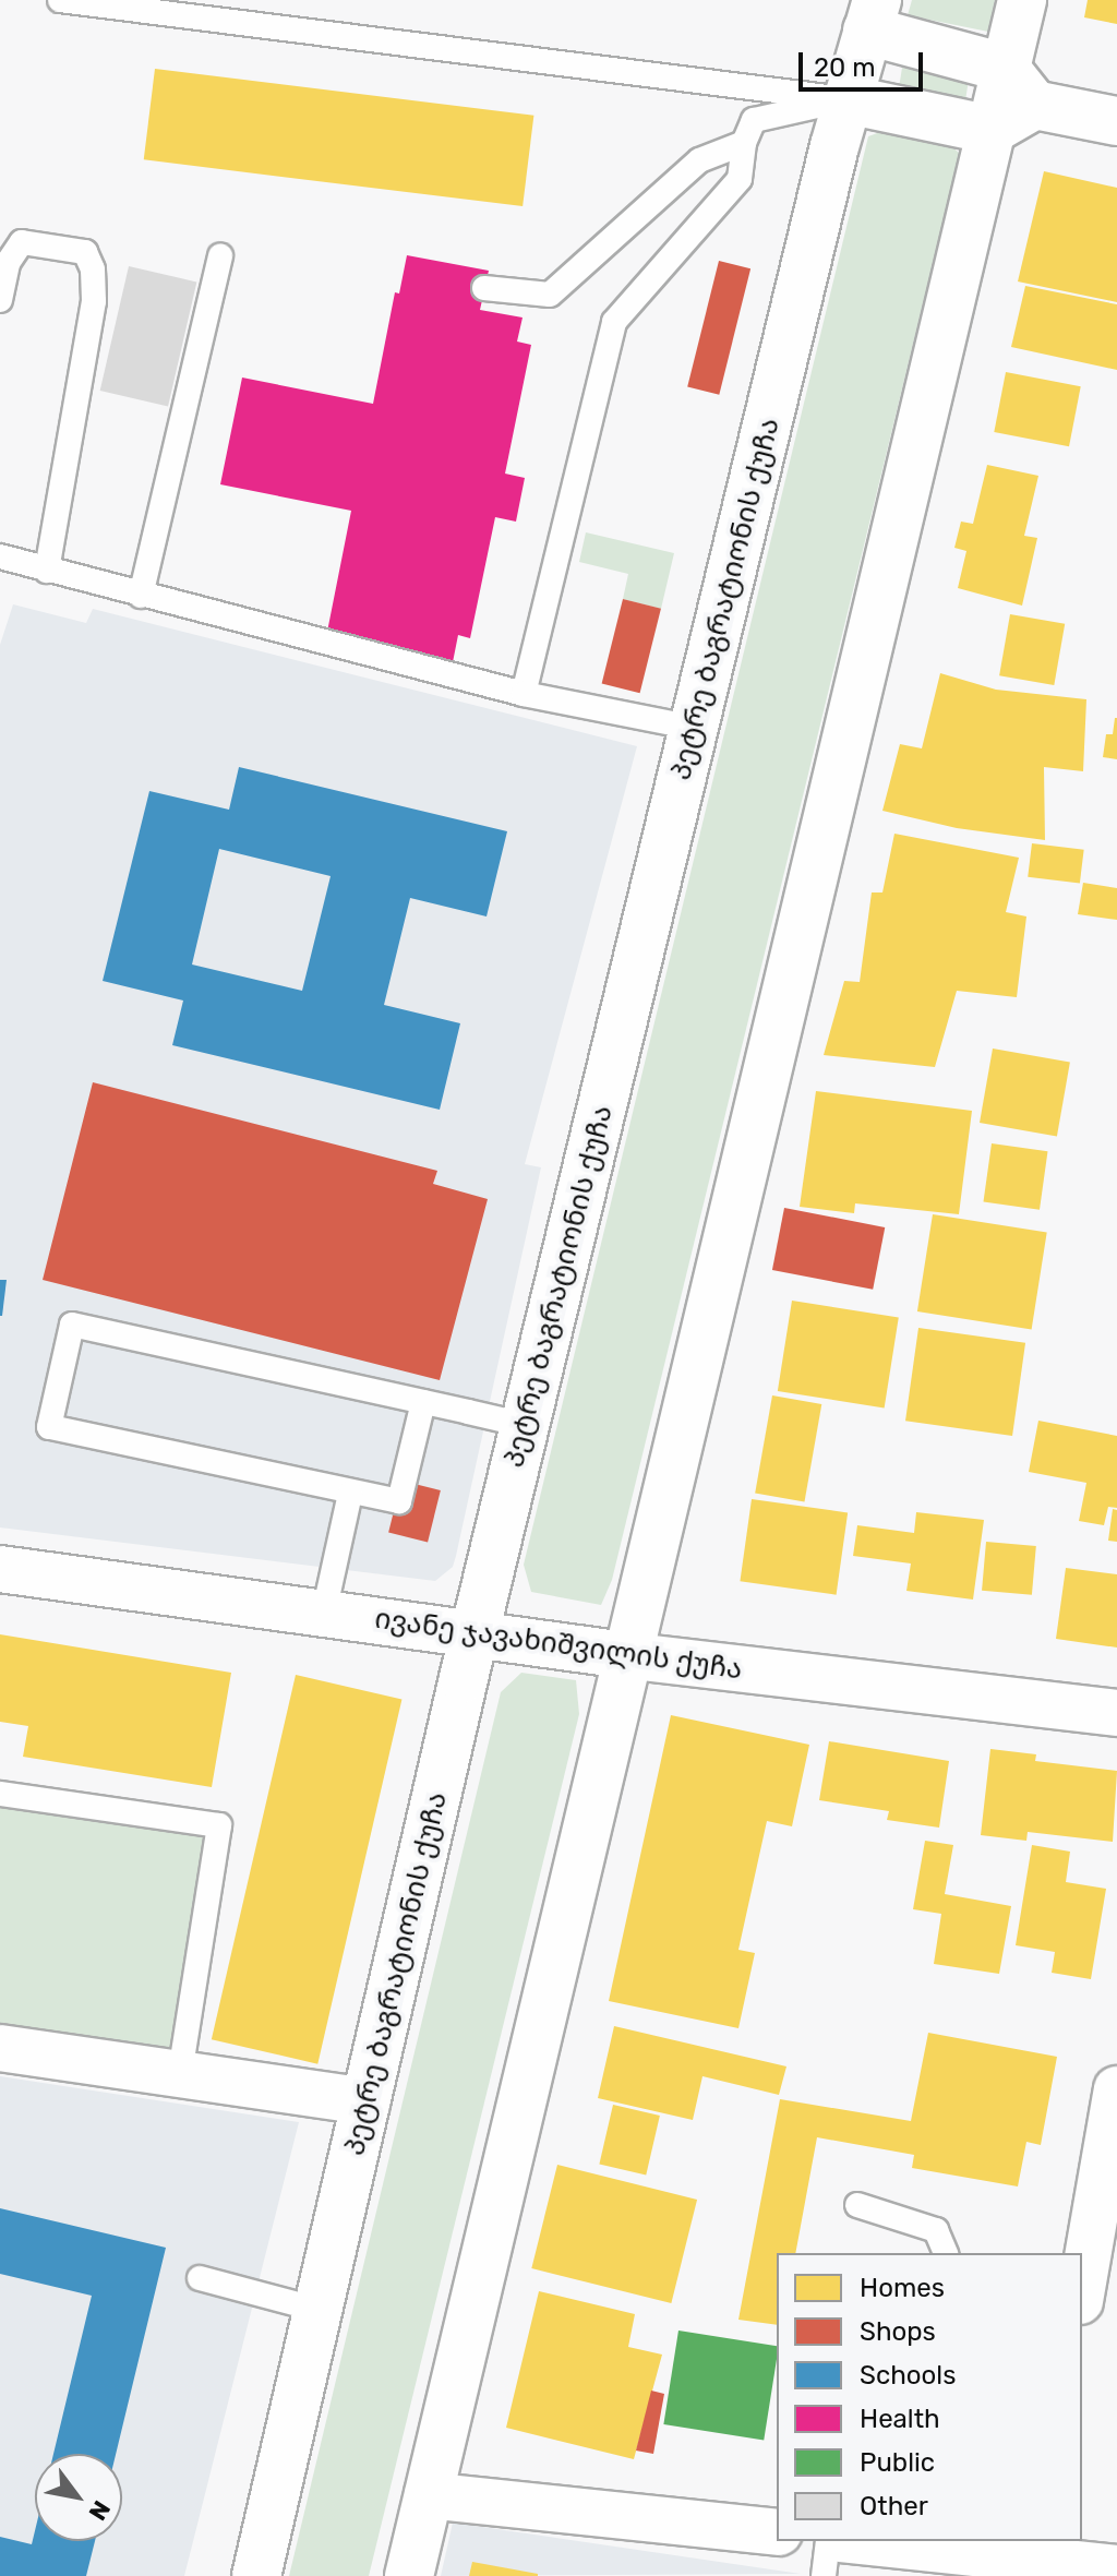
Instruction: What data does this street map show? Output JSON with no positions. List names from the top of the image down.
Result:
{
  "streets": {
    "main road": ["პეტრე ბაგრატიონის ქუჩა"],
    "street": ["ივანე ჯავახიშვილის ქუჩა"]
  },
  "crossings": [
    ["პეტრე ბაგრატიონის ქუჩა", "ივანე ჯავახიშვილის ქუჩა"]
  ],
  "legend": [
    "Homes",
    "Shops",
    "Schools",
    "Health",
    "Public",
    "Other"
  ],
  "scale_bar": "20 m",
  "north": "bottom right"
}
